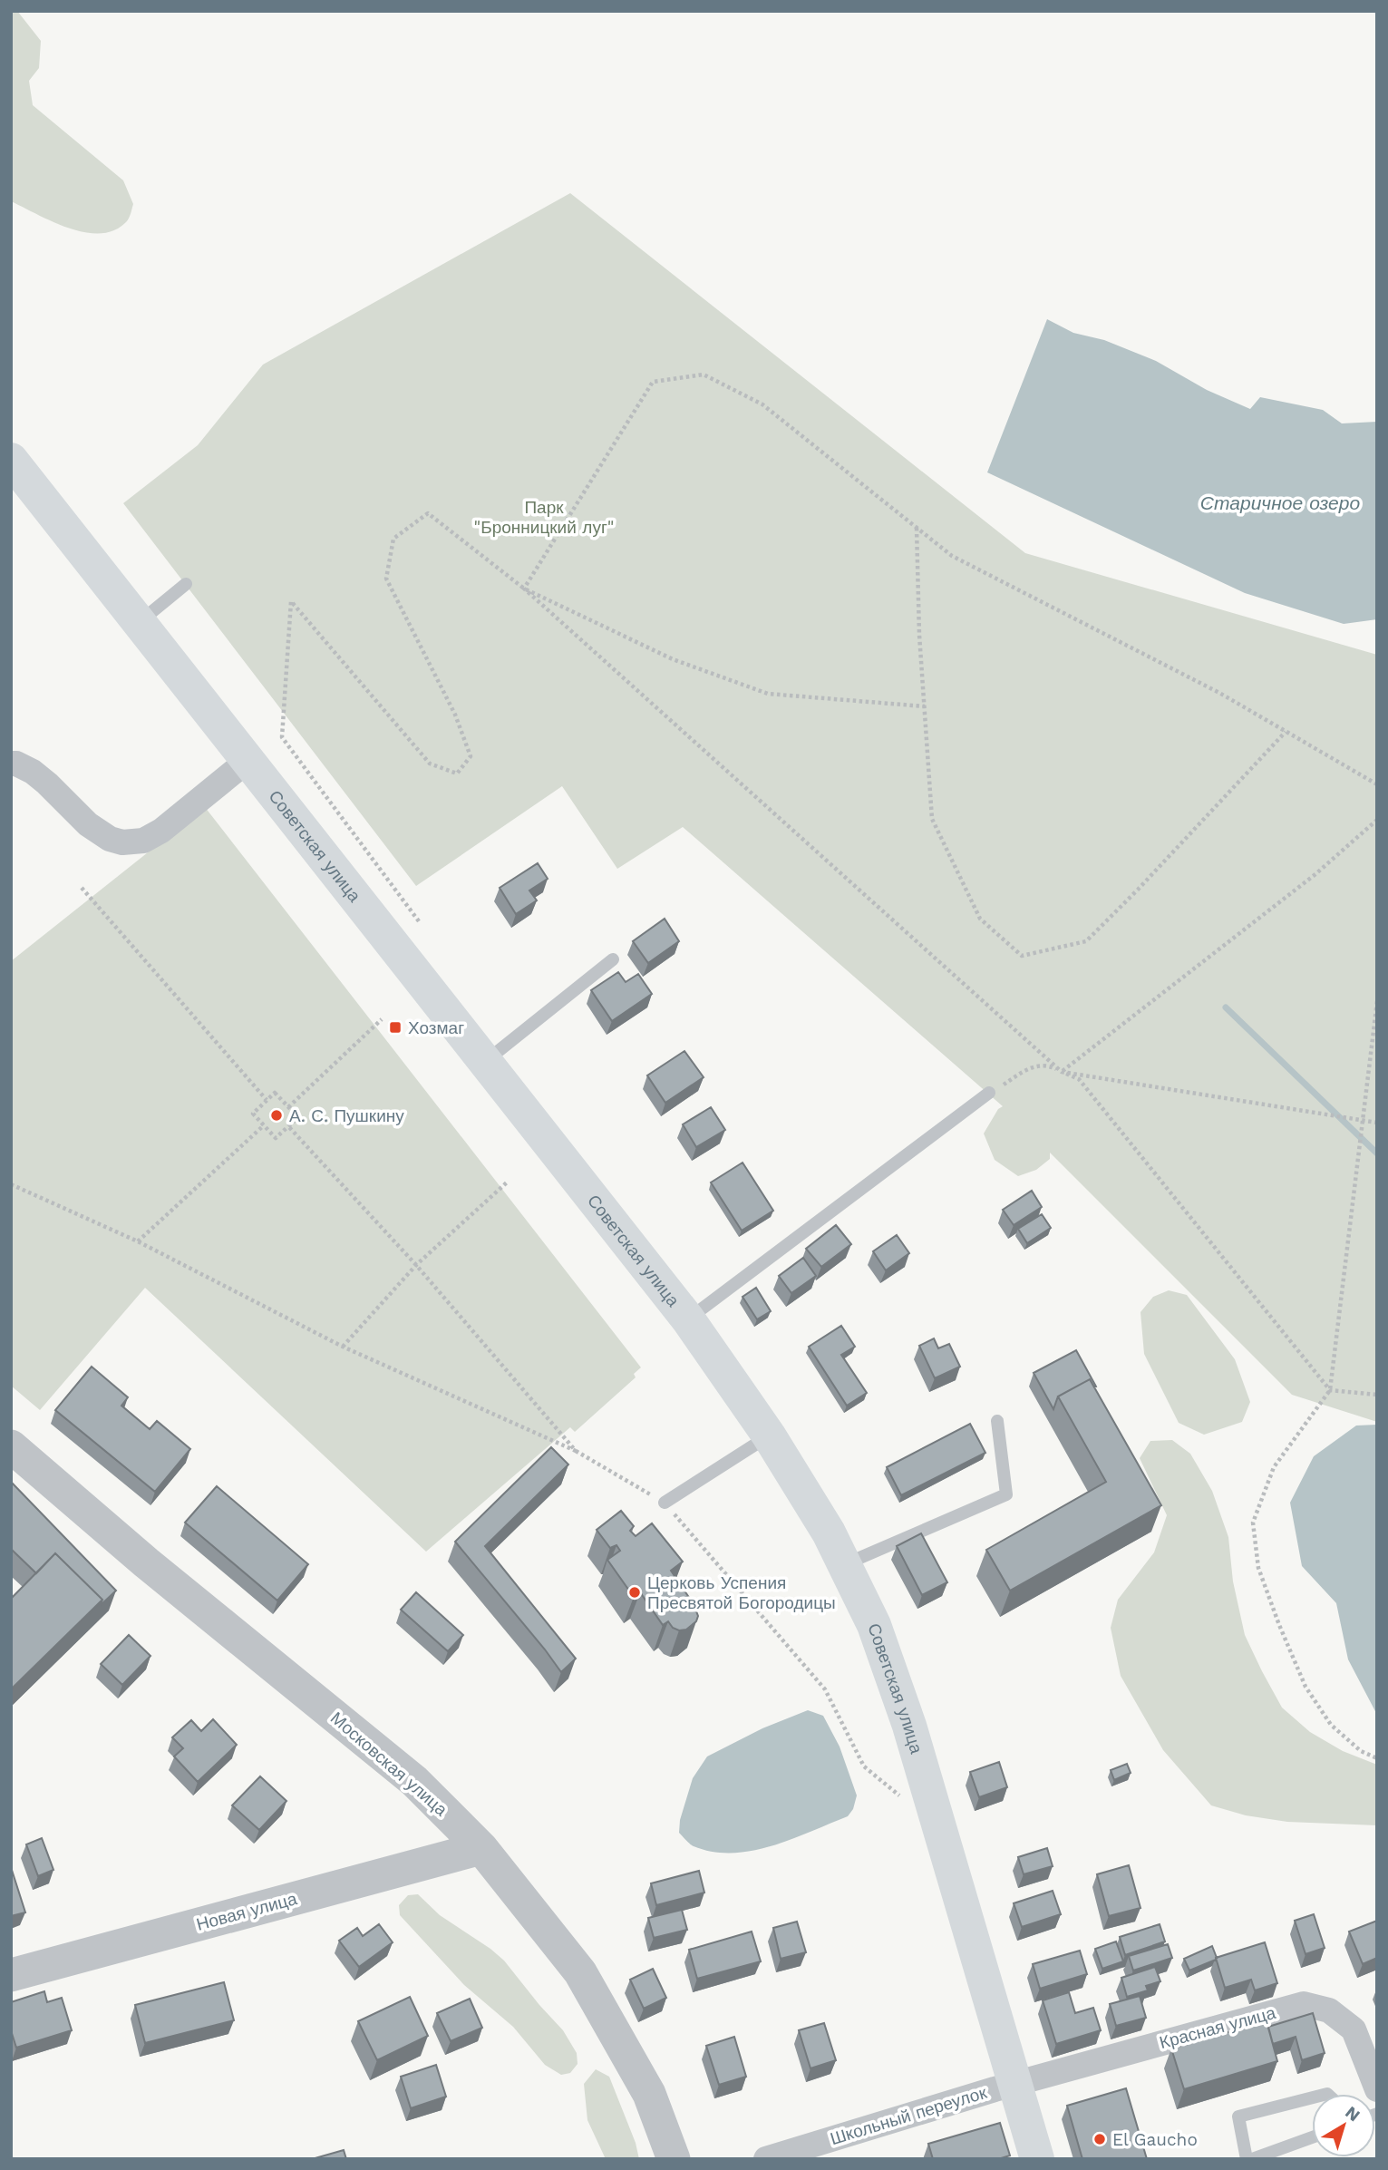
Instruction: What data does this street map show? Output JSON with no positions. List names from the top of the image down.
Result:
{
  "streets": {
    "main road": ["Советская улица"],
    "street": [
      "Московская улица",
      "Новая улица",
      "Красная улица",
      "Школьный переулок"
    ]
  },
  "crossings": [
    ["Советская улица", "Красная улица"],
    ["Советская улица", "Школьный переулок"],
    ["Московская улица", "Новая улица"],
    ["Красная улица", "Школьный переулок"]
  ],
  "water": ["Старичное озеро"],
  "parks": ["Парк \"Бронницкий луг\""],
  "places": {
    "transit": ["Хозмаг"],
    "other": ["А. С. Пушкину", "Церковь Успения Пресвятой Богородицы", "El Gaucho"]
  },
  "north": "top right"
}
